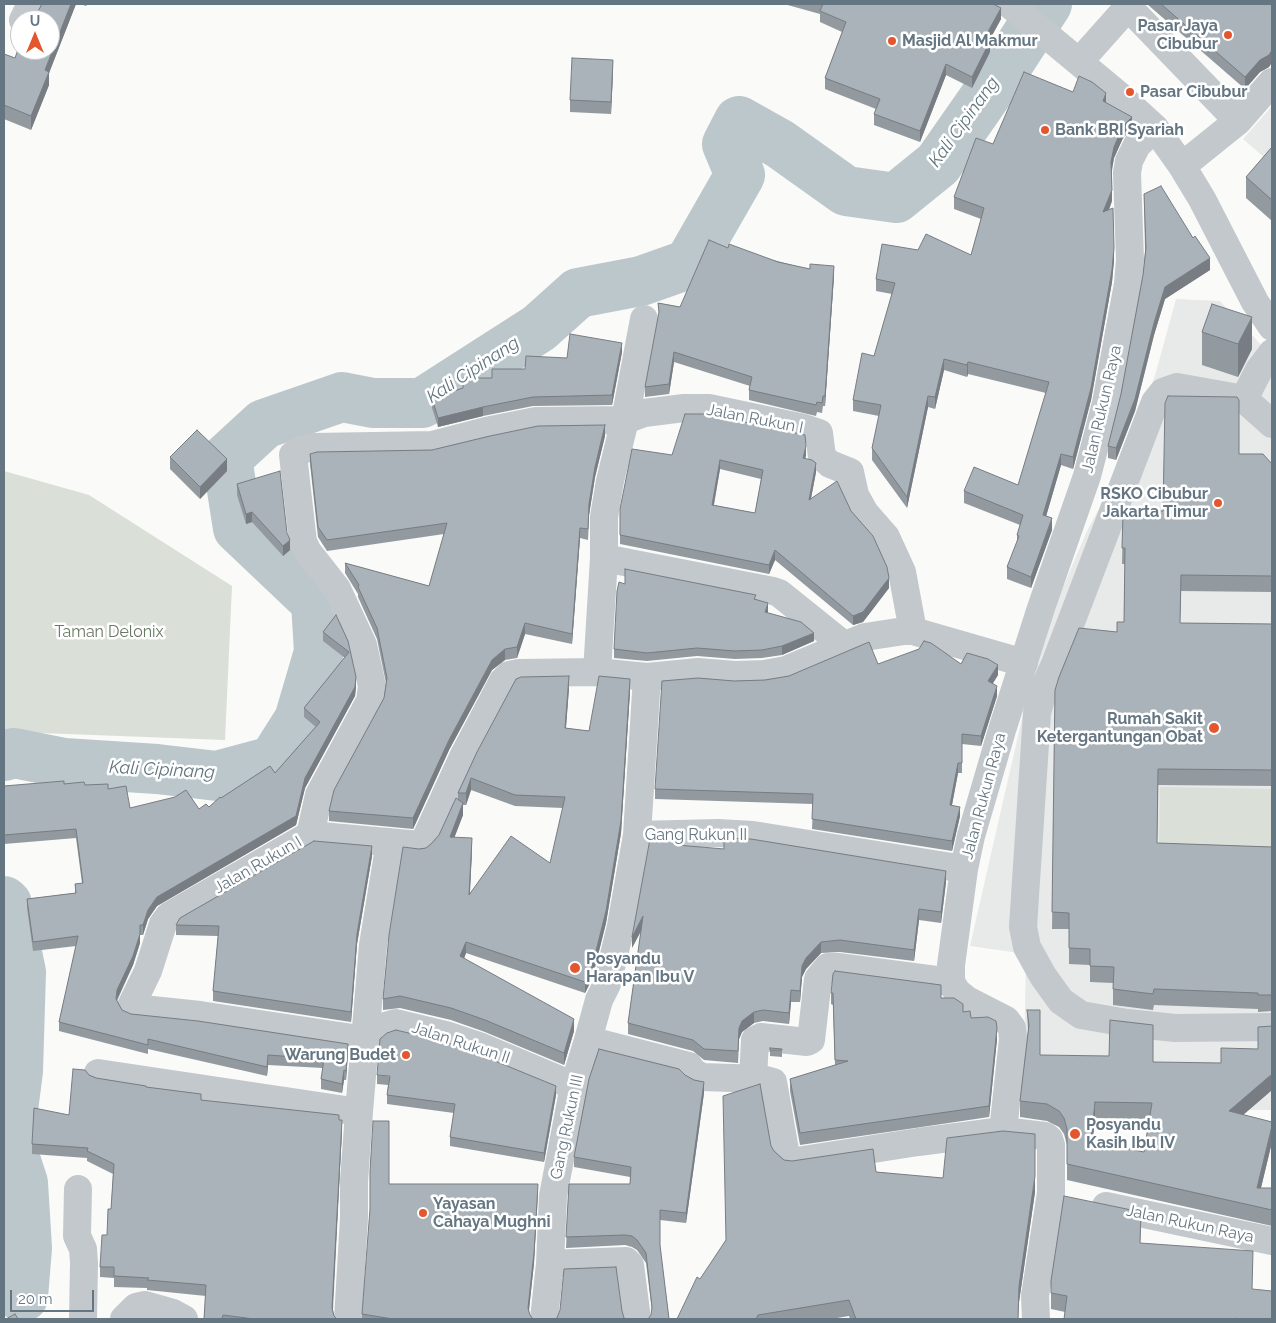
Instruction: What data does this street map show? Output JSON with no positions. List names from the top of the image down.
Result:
{
  "streets": {
    "street": [
      "Jalan Rukun Raya",
      "Jalan Rukun I",
      "Gang Rukun II",
      "Jalan Rukun II",
      "Gang Rukun III"
    ]
  },
  "crossings": [
    ["Jalan Rukun Raya", "Jalan Rukun I"],
    ["Jalan Rukun Raya", "Gang Rukun II"],
    ["Jalan Rukun I", "Jalan Rukun II"],
    ["Gang Rukun II", "Gang Rukun III"],
    ["Jalan Rukun II", "Gang Rukun III"]
  ],
  "water": ["Kali Cipinang"],
  "parks": ["Taman Delonix"],
  "places": [
    "Pasar Jaya Cibubur",
    "Masjid Al Makmur",
    "Pasar Cibubur",
    "Bank BRI Syariah",
    "RSKO Cibubur Jakarta Timur",
    "Rumah Sakit Ketergantungan Obat",
    "Posyandu Harapan Ibu V",
    "Warung Budet",
    "Posyandu Kasih Ibu IV",
    "Yayasan Cahaya Mughni"
  ],
  "scale_bar": "20 m",
  "north": "top"
}
